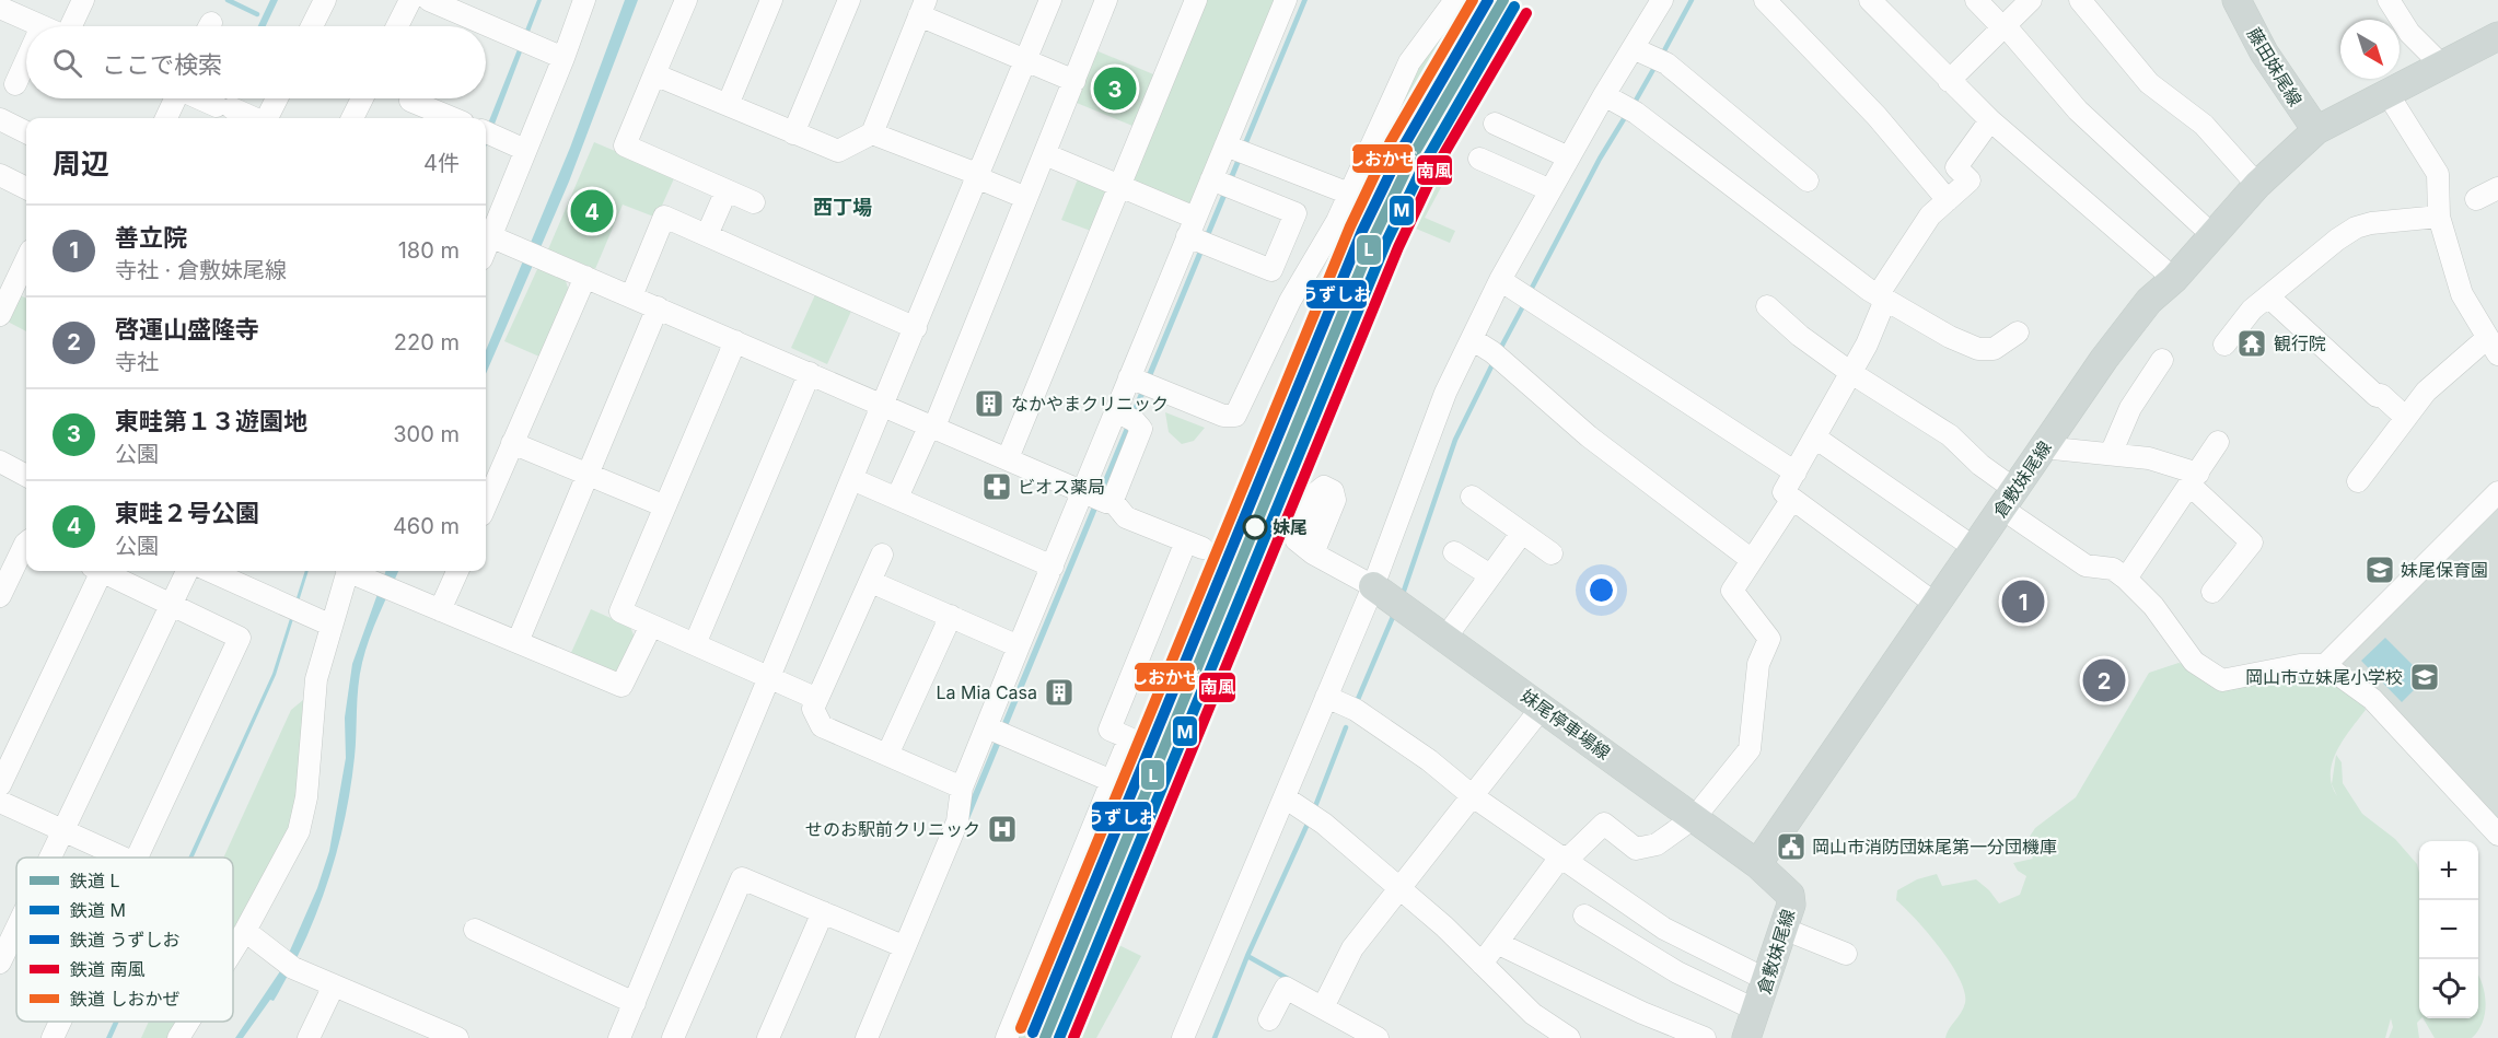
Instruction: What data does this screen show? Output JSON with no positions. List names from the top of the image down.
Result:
{
  "streets": {
    "main road": ["藤田妹尾線", "倉敷妹尾線", "妹尾停車場線"]
  },
  "crossings": [
    ["藤田妹尾線", "倉敷妹尾線"],
    ["倉敷妹尾線", "妹尾停車場線"]
  ],
  "districts": ["西丁場"],
  "places": {
    "temple": ["観行院"],
    "building": ["なかやまクリニック", "La Mia Casa"],
    "pharmacy": ["ビオス薬局"],
    "other": ["妹尾"],
    "school or university": ["妹尾保育園", "岡山市立妹尾小学校"],
    "hospital": ["せのお駅前クリニック"],
    "public building": ["岡山市消防団妹尾第一分団機庫"]
  },
  "lines": [
    "rail line L",
    "rail line うずしお",
    "rail line しおかぜ",
    "rail line M",
    "rail line 南風"
  ],
  "legend": [
    "鉄道 L",
    "鉄道 M",
    "鉄道 うずしお",
    "鉄道 南風",
    "鉄道 しおかぜ"
  ],
  "north": "bottom right",
  "page": {
    "search": "ここで検索",
    "pins": [
      "3",
      "4",
      "1",
      "2"
    ],
    "heading": ["周辺", "4件"],
    "list": [
      {
        "mark": "1",
        "name": "善立院",
        "note": "寺社 · 倉敷妹尾線",
        "value": "180 m"
      },
      {
        "mark": "2",
        "name": "啓運山盛隆寺",
        "note": "寺社",
        "value": "220 m"
      },
      {
        "mark": "3",
        "name": "東畦第１３遊園地",
        "note": "公園",
        "value": "300 m"
      },
      {
        "mark": "4",
        "name": "東畦２号公園",
        "note": "公園",
        "value": "460 m"
      }
    ],
    "map_buttons": ["+", "−"]
  }
}
